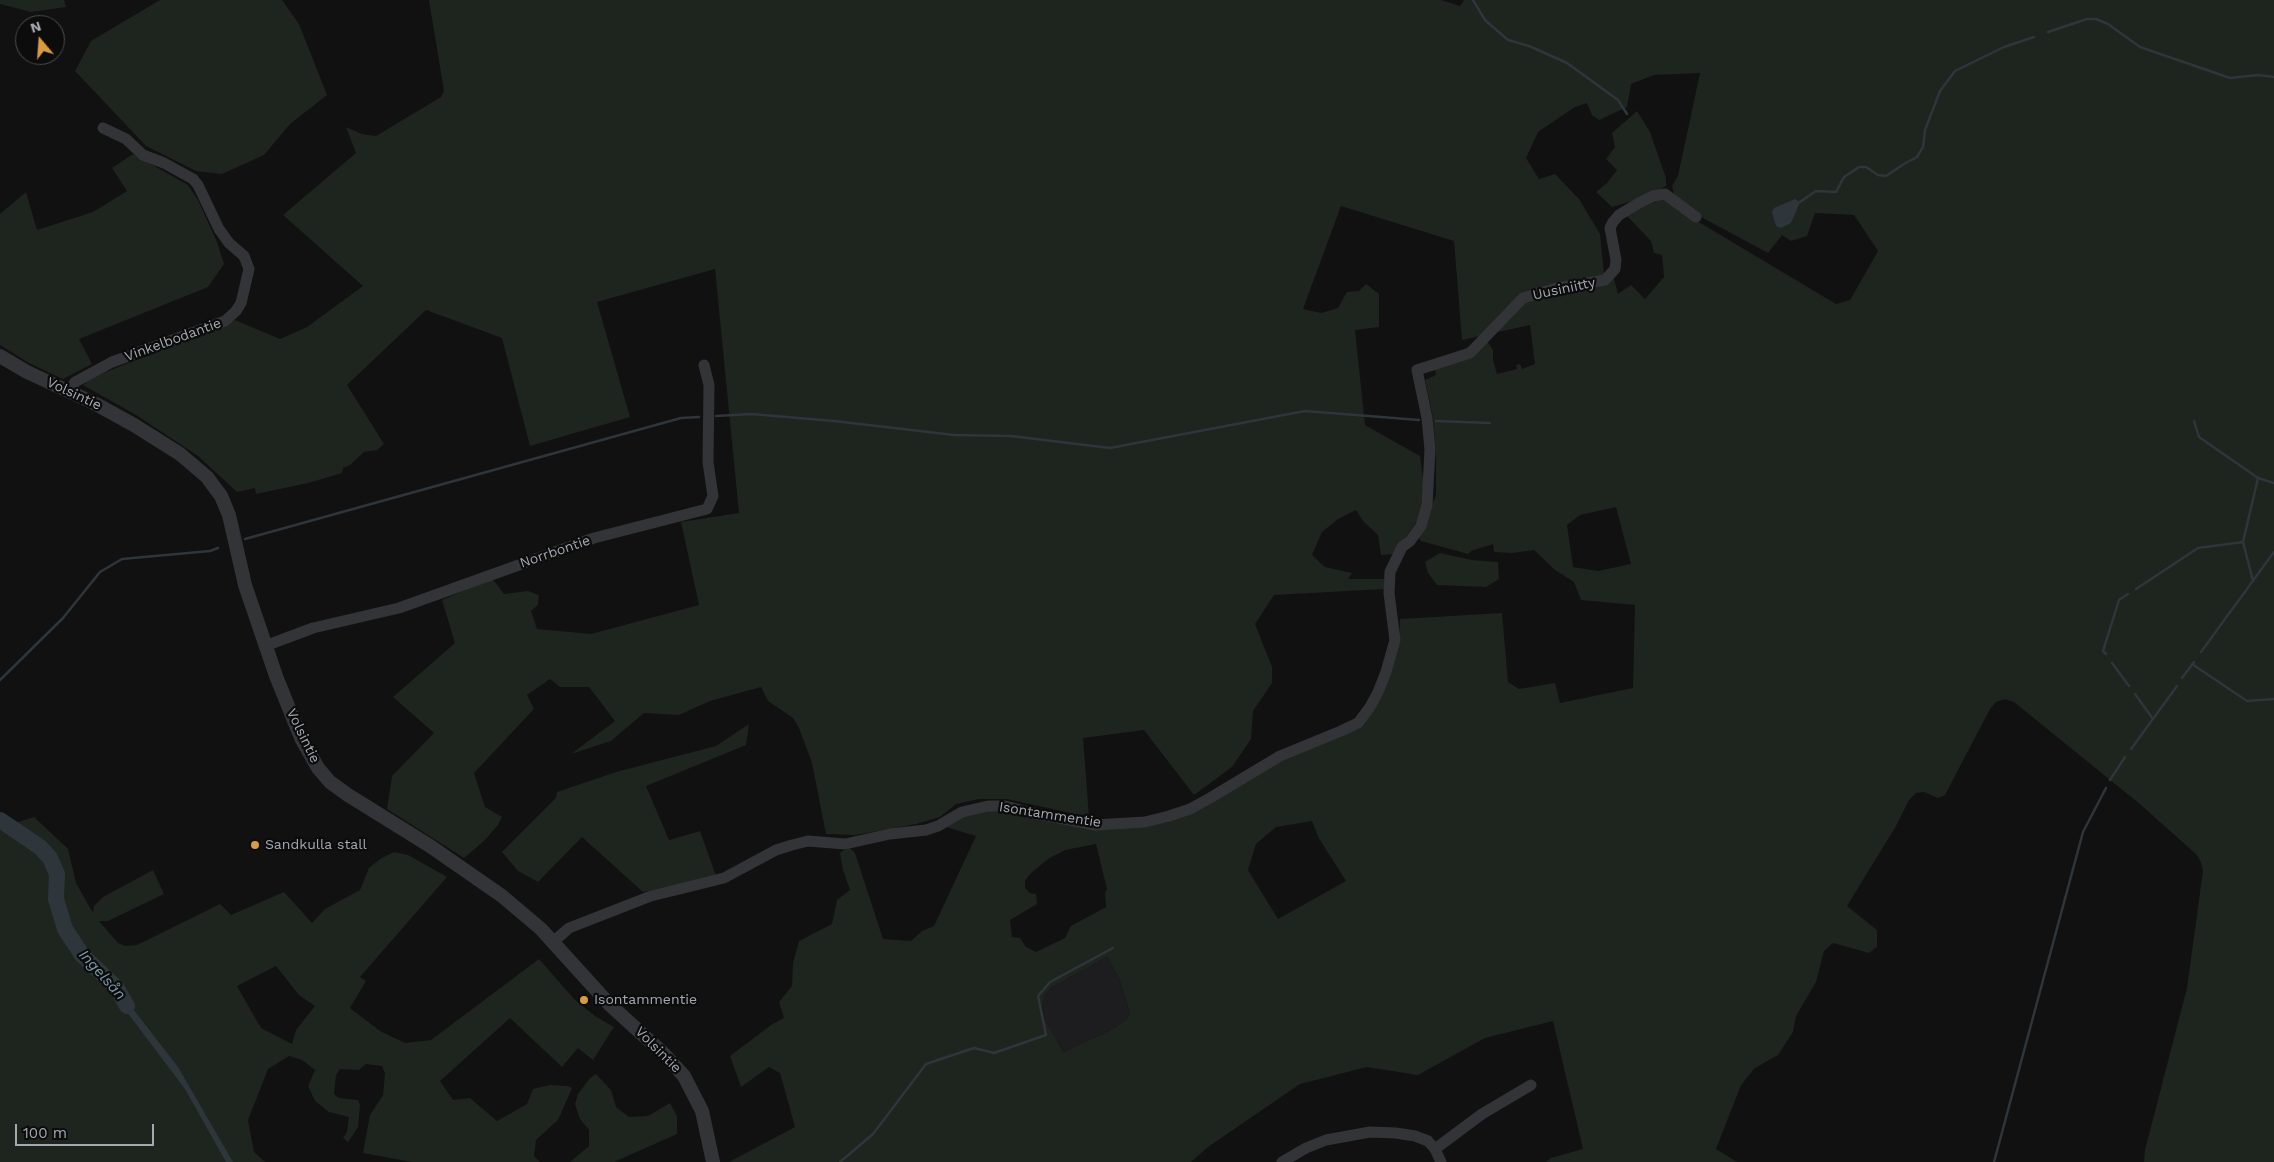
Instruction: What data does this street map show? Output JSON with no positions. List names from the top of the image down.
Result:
{
  "streets": {
    "street": [
      "Uusiniitty",
      "Vinkelbodantie",
      "Volsintie",
      "Norrbontie",
      "Isontammentie"
    ]
  },
  "crossings": [
    ["Uusiniitty", "Isontammentie"],
    ["Vinkelbodantie", "Volsintie"],
    ["Volsintie", "Norrbontie"],
    ["Volsintie", "Isontammentie"]
  ],
  "water": ["Ingelsån"],
  "places": ["Sandkulla stall", "Isontammentie"],
  "scale_bar": "100 m",
  "north": "top"
}
